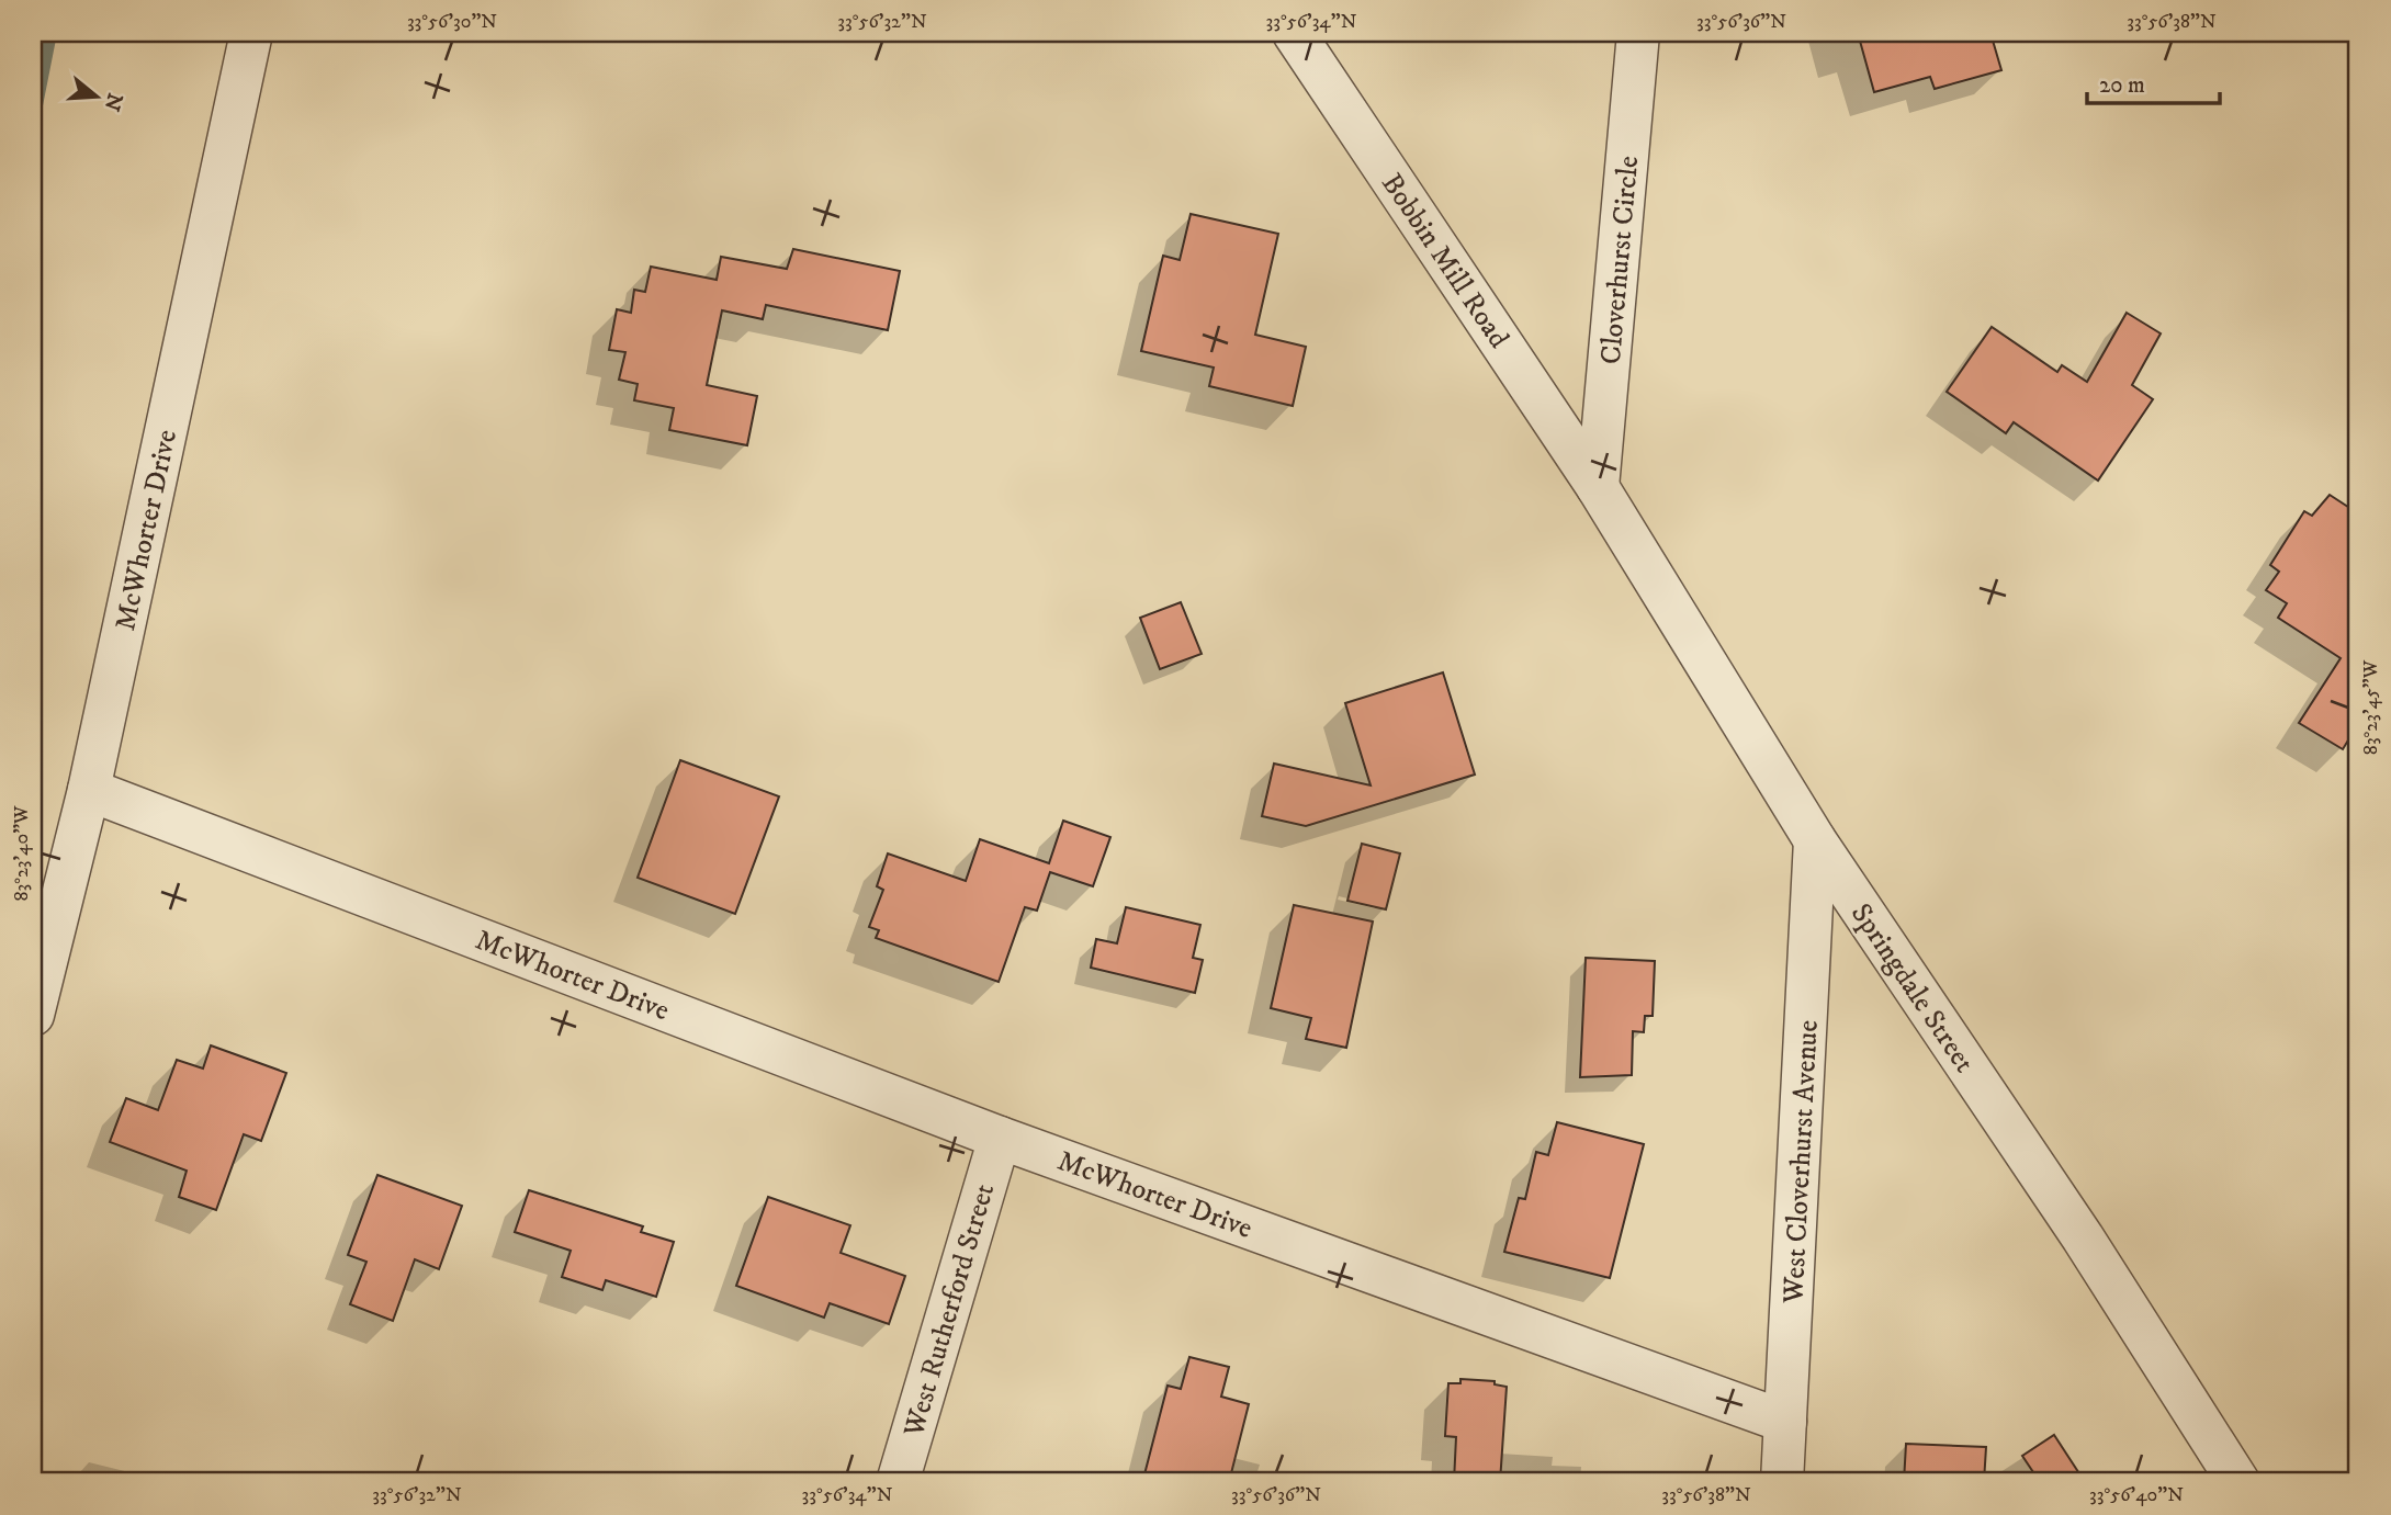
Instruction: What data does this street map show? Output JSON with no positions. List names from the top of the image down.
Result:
{
  "streets": {
    "street": [
      "Bobbin Mill Road",
      "Cloverhurst Circle",
      "McWhorter Drive",
      "Springdale Street",
      "West Cloverhurst Avenue",
      "West Rutherford Street"
    ]
  },
  "crossings": [
    ["Bobbin Mill Road", "Cloverhurst Circle"],
    ["Bobbin Mill Road", "Springdale Street"],
    ["Cloverhurst Circle", "Springdale Street"],
    ["McWhorter Drive", "West Cloverhurst Avenue"],
    ["McWhorter Drive", "West Rutherford Street"],
    ["Springdale Street", "West Cloverhurst Avenue"]
  ],
  "scale_bar": "20 m",
  "north": "right",
  "coordinates": [
    "33°56'30\"N",
    "33°56'32\"N",
    "33°56'34\"N",
    "33°56'36\"N",
    "33°56'38\"N",
    "83°23'45\"W",
    "83°23'40\"W",
    "33°56'40\"N"
  ]
}
